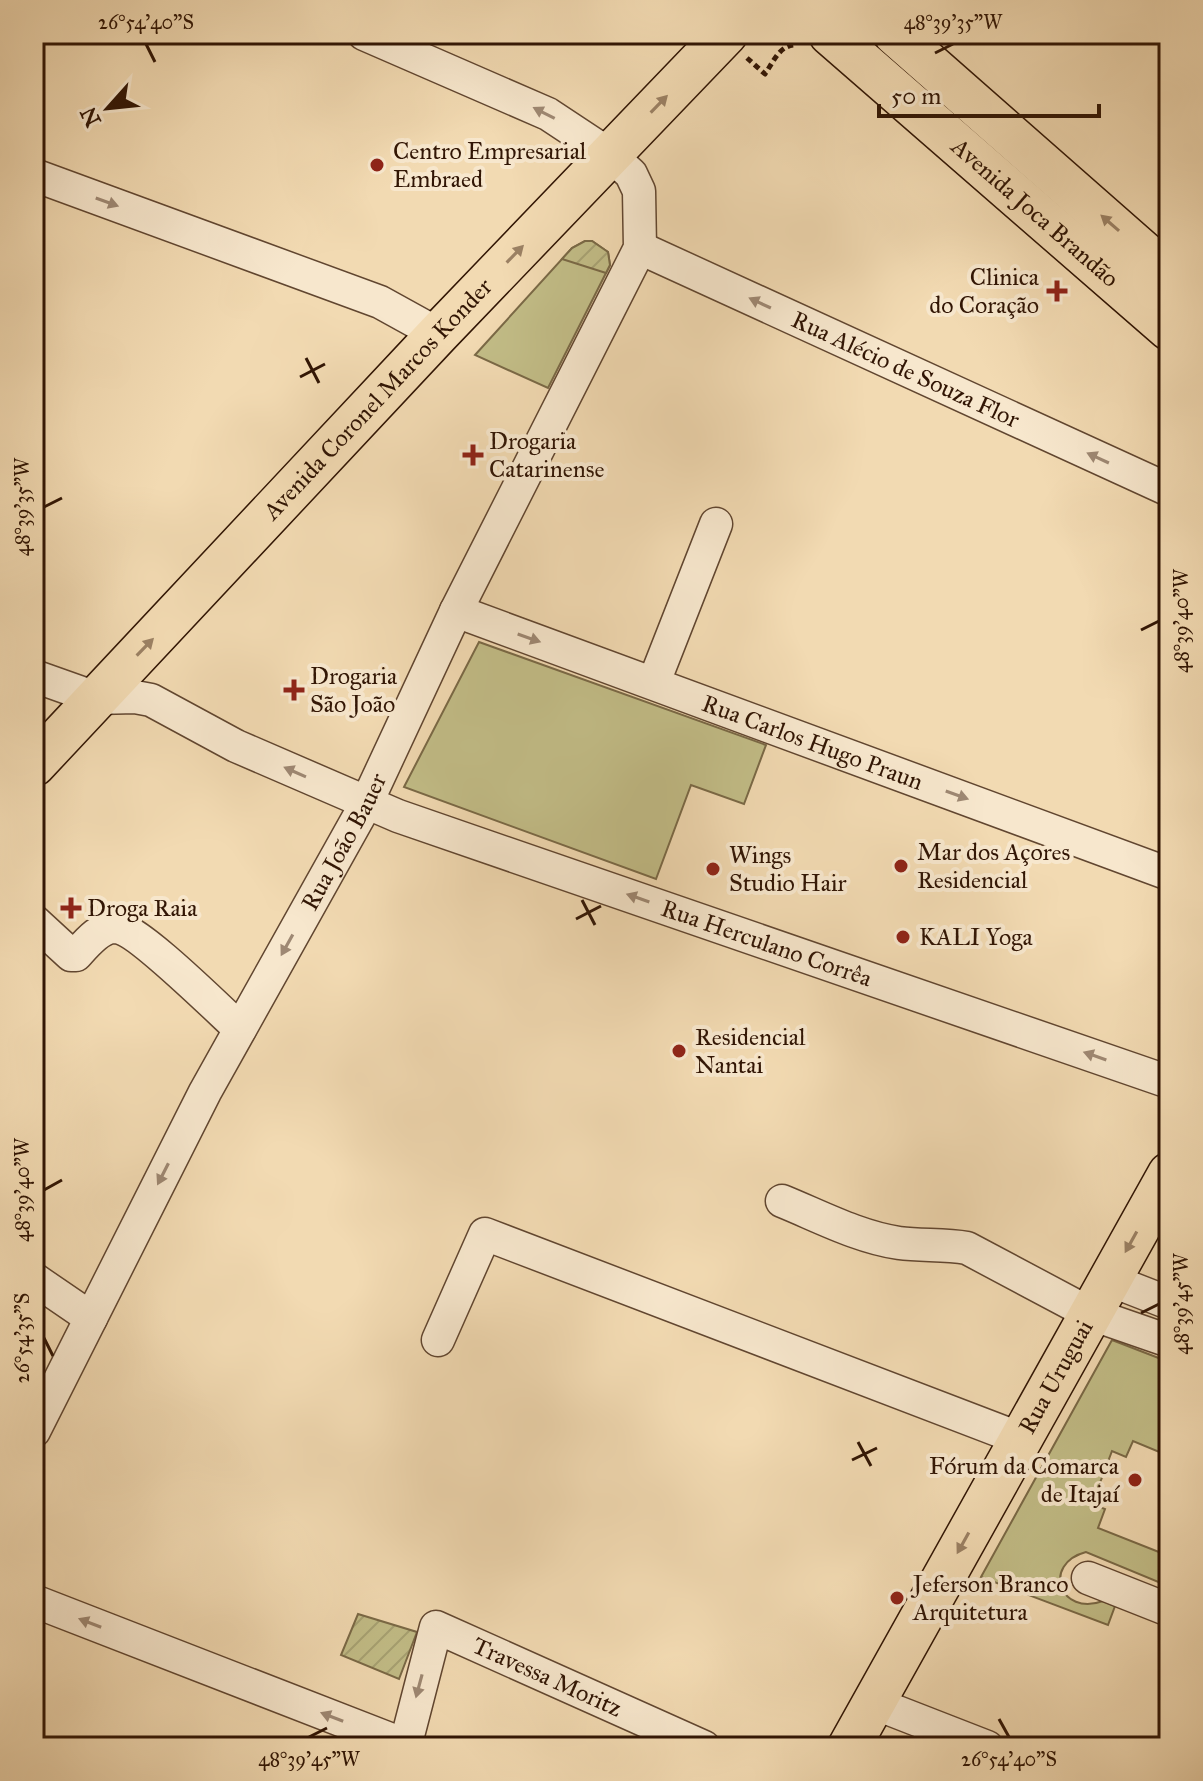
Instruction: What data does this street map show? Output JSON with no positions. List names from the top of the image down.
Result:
{
  "streets": {
    "main road": ["Avenida Joca Brandão", "Avenida Coronel Marcos Konder", "Rua Uruguai"],
    "street": [
      "Rua Alécio de Souza Flor",
      "Rua Carlos Hugo Praun",
      "Rua João Bauer",
      "Rua Herculano Corrêa",
      "Travessa Moritz"
    ]
  },
  "crossings": [
    ["Rua Alécio de Souza Flor", "Rua João Bauer"],
    ["Avenida Coronel Marcos Konder", "Rua Herculano Corrêa"],
    ["Rua Carlos Hugo Praun", "Rua João Bauer"],
    ["Rua João Bauer", "Rua Herculano Corrêa"]
  ],
  "one_way": [
    "Rua Alécio de Souza Flor",
    "Avenida Coronel Marcos Konder",
    "Rua Carlos Hugo Praun",
    "Rua João Bauer",
    "Rua Herculano Corrêa",
    "Rua Uruguai"
  ],
  "places": {
    "other": [
      "Centro Empresarial Embraed",
      "Mar dos Açores Residencial",
      "Wings Studio Hair",
      "KALI Yoga",
      "Residencial Nantai",
      "Fórum da Comarca de Itajaí",
      "Jeferson Branco Arquitetura"
    ],
    "health": [
      "Clinica do Coração",
      "Drogaria Catarinense",
      "Drogaria São João",
      "Droga Raia"
    ]
  },
  "scale_bar": "50 m",
  "north": "bottom left",
  "coordinates": [
    "26°54'40\"S",
    "48°39'35\"W",
    "48°39'40\"W",
    "48°39'45\"W",
    "26°54'35\"S"
  ]
}
